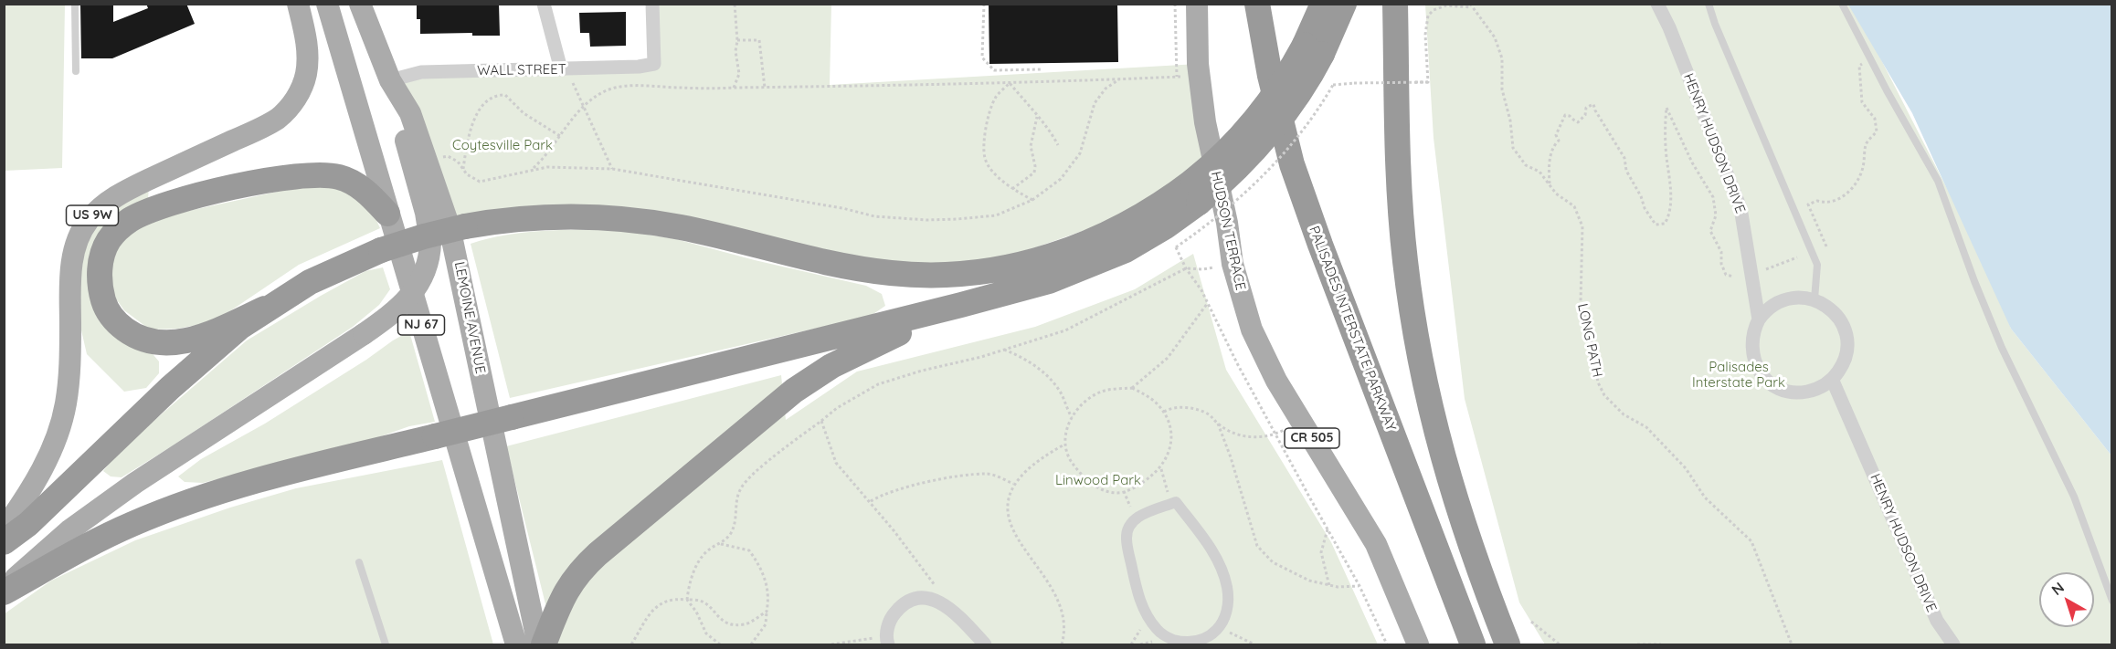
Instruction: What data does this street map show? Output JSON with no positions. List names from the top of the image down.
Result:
{
  "streets": {
    "highway": ["PALISADES INTERSTATE PARKWAY"],
    "main road": [
      "US 9W",
      "HUDSON TERRACE",
      "LEMOINE AVENUE",
      "NJ 67",
      "CR 505"
    ],
    "street": ["WALL STREET", "HENRY HUDSON DRIVE"],
    "path": ["LONG PATH"]
  },
  "crossings": [
    ["WALL STREET", "LEMOINE AVENUE"]
  ],
  "parks": ["Coytesville Park", "Palisades Interstate Park", "Linwood Park"],
  "north": "top left"
}
